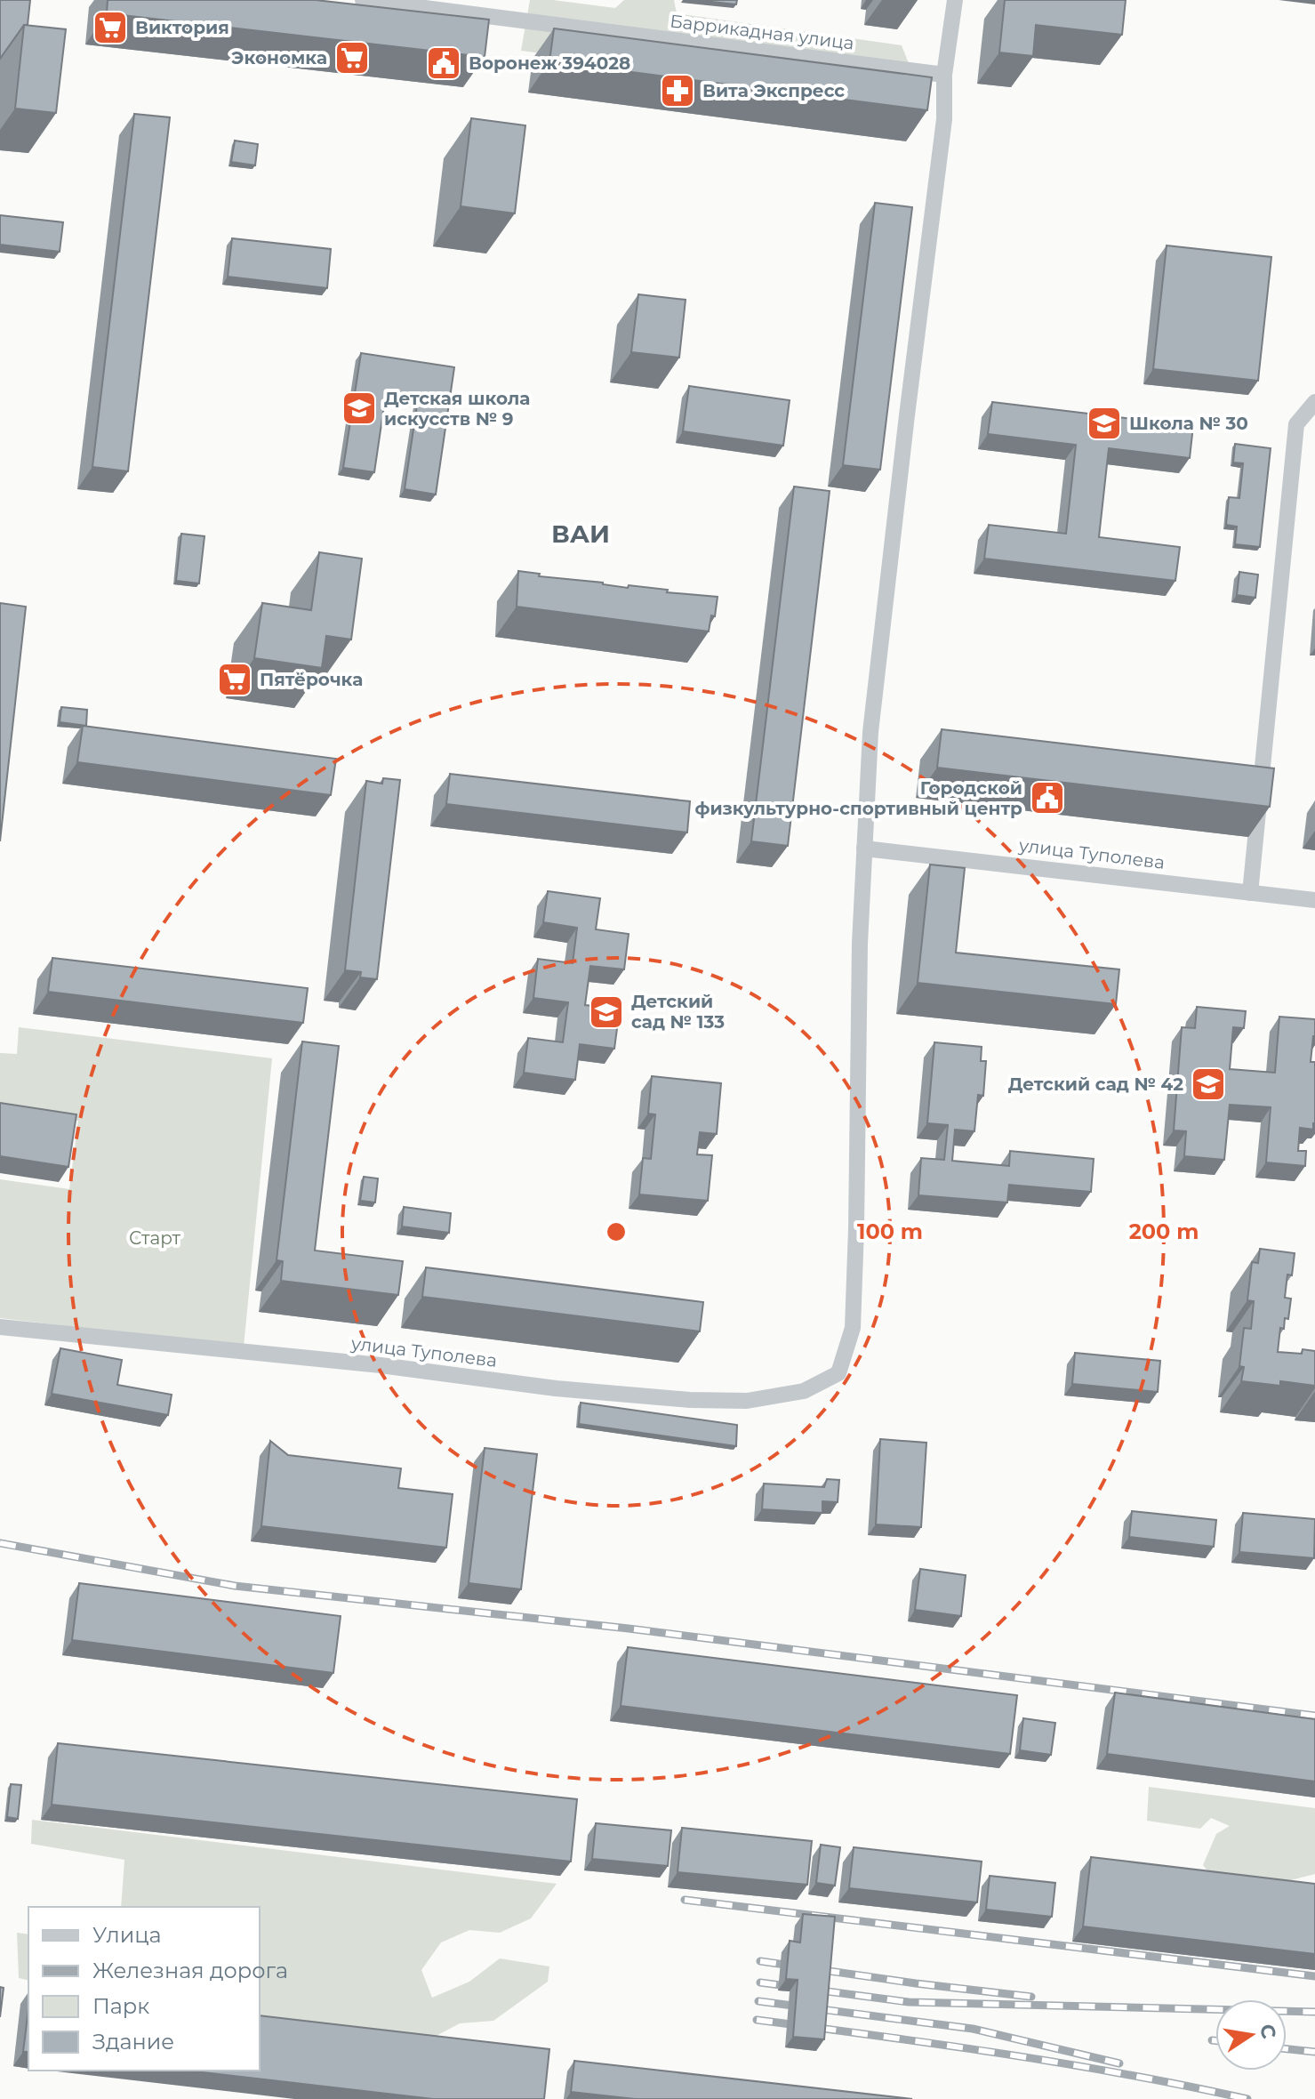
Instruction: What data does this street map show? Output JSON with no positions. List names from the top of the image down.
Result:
{
  "streets": {
    "street": ["Баррикадная улица", "улица Туполева"]
  },
  "districts": ["ВАИ"],
  "parks": ["Старт"],
  "places": {
    "supermarket": ["Виктория", "Экономка", "Пятёрочка"],
    "public building": ["Воронеж 394028", "Городской физкультурно-спортивный центр"],
    "pharmacy": ["Вита Экспресс"],
    "school or university": [
      "Детская школа искусств № 9",
      "Школа № 30",
      "Детский сад № 133",
      "Детский сад № 42"
    ]
  },
  "legend": [
    "Улица",
    "Железная дорога",
    "Парк",
    "Здание"
  ],
  "north": "right",
  "rings": ["100 m", "200 m"]
}
